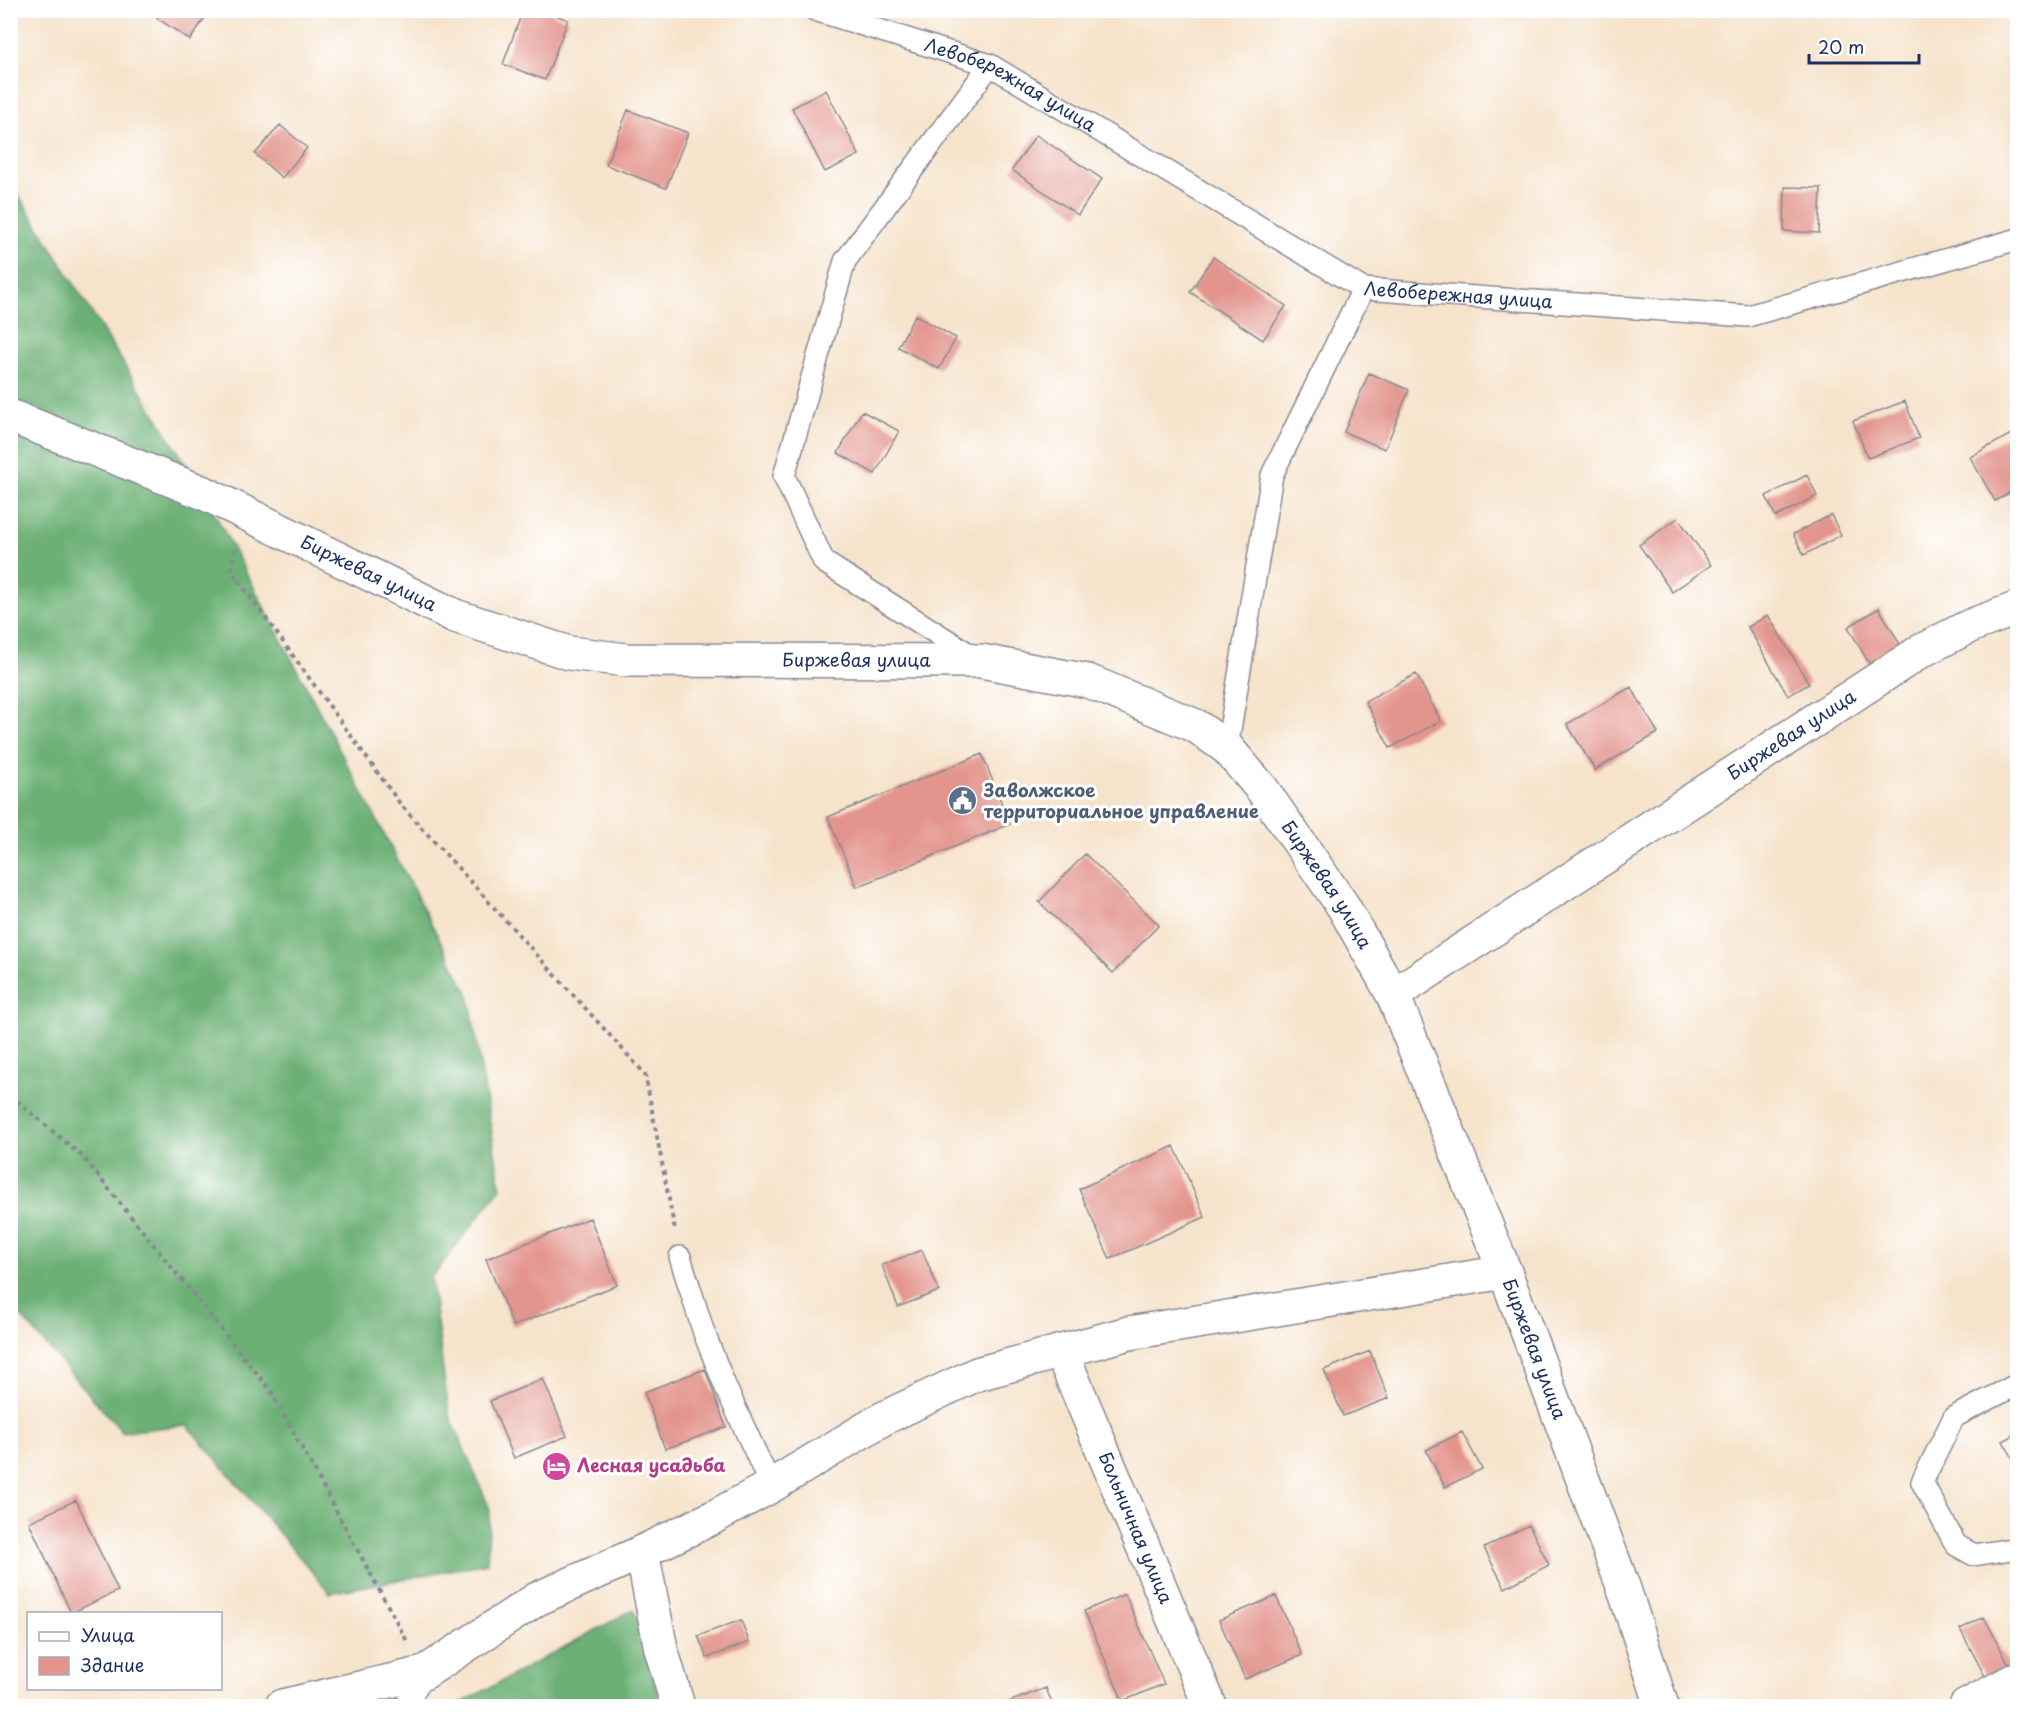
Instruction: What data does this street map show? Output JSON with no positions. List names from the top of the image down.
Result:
{
  "streets": {
    "street": ["Биржевая улица", "Больничная улица"],
    "lane": ["Левобережная улица"]
  },
  "places": {
    "public building": ["Заволжское территориальное управление"],
    "hotel": ["Лесная усадьба"]
  },
  "legend": ["Улица", "Здание"],
  "scale_bar": "20 m"
}
